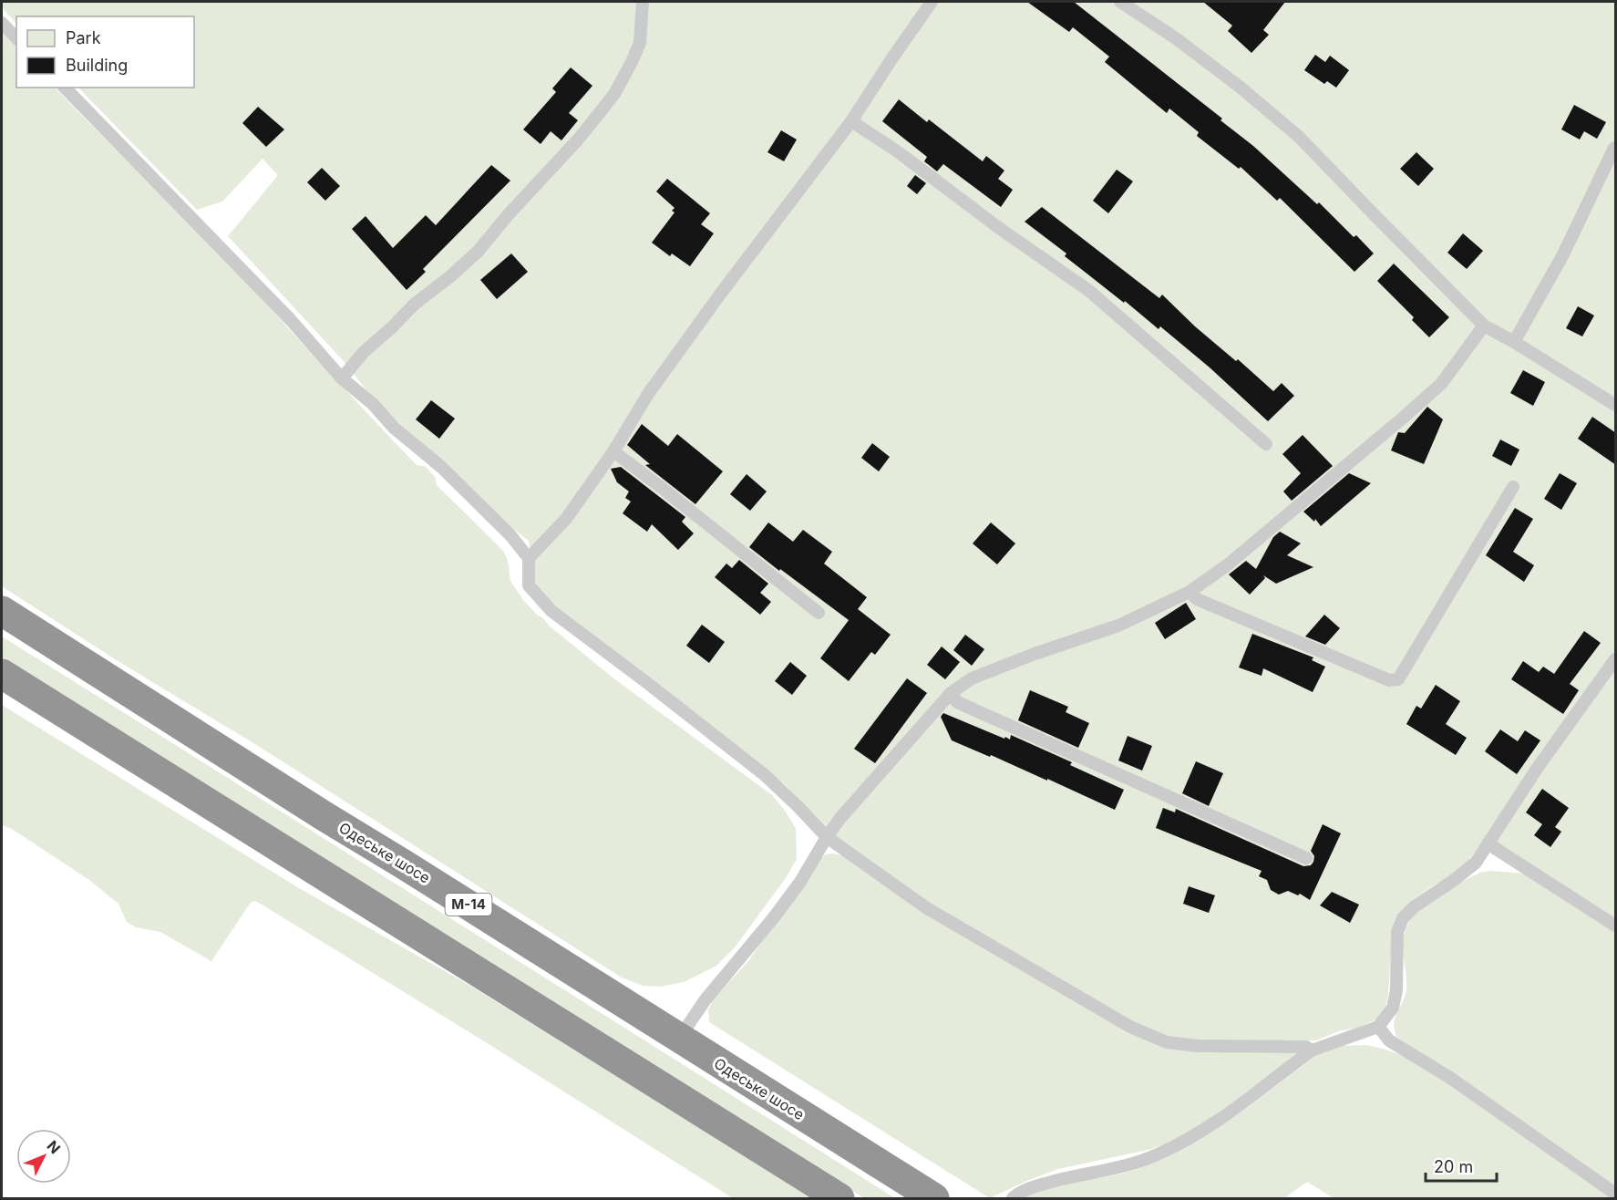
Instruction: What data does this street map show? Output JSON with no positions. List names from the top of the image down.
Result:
{
  "streets": {
    "highway": ["Одеське шосе", "М-14"]
  },
  "legend": ["Park", "Building"],
  "scale_bar": "20 m",
  "north": "top right"
}
